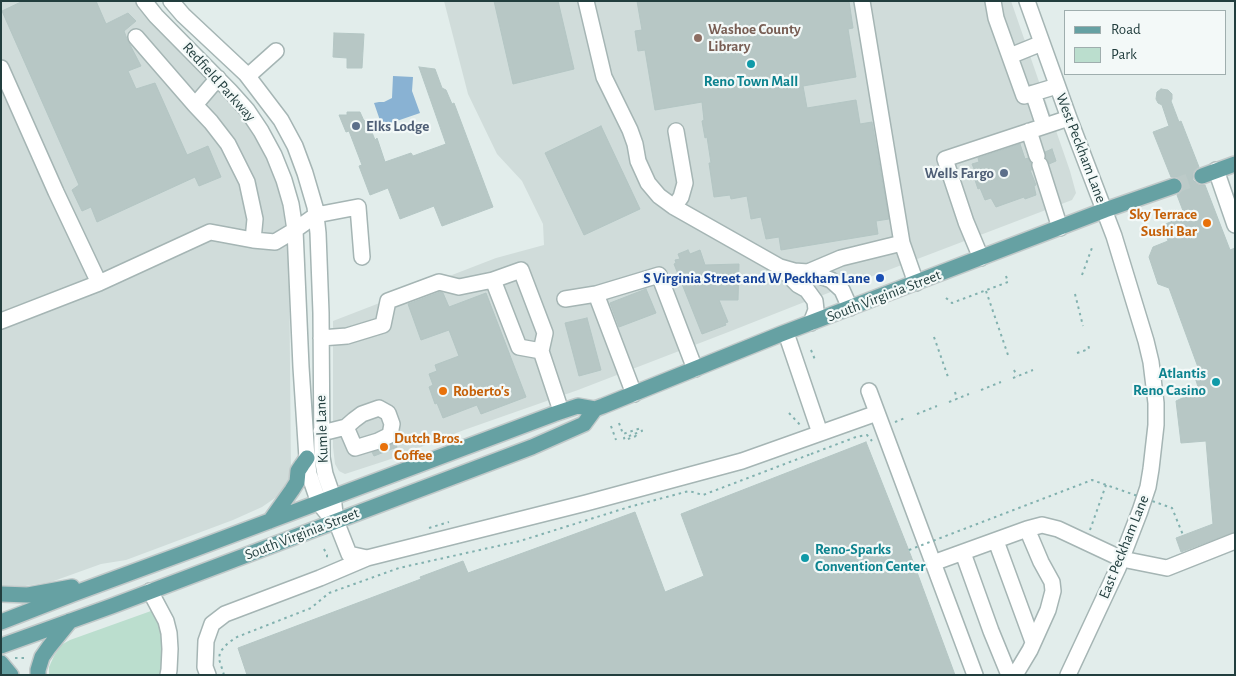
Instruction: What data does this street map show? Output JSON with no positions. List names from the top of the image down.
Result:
{
  "streets": {
    "main road": ["South Virginia Street"],
    "street": [
      "Redfield Parkway",
      "West Peckham Lane",
      "Kumle Lane",
      "East Peckham Lane"
    ]
  },
  "crossings": [
    ["Redfield Parkway", "Kumle Lane"],
    ["West Peckham Lane", "South Virginia Street"],
    ["West Peckham Lane", "East Peckham Lane"],
    ["South Virginia Street", "Kumle Lane"],
    ["South Virginia Street", "East Peckham Lane"]
  ],
  "places": [
    "Washoe County Library",
    "Reno Town Mall",
    "Elks Lodge",
    "Wells Fargo",
    "Sky Terrace Sushi Bar",
    "S Virginia Street and W Peckham Lane",
    "Atlantis Reno Casino",
    "Roberto's",
    "Dutch Bros. Coffee",
    "Reno-Sparks Convention Center"
  ],
  "legend": ["Road", "Park"]
}
